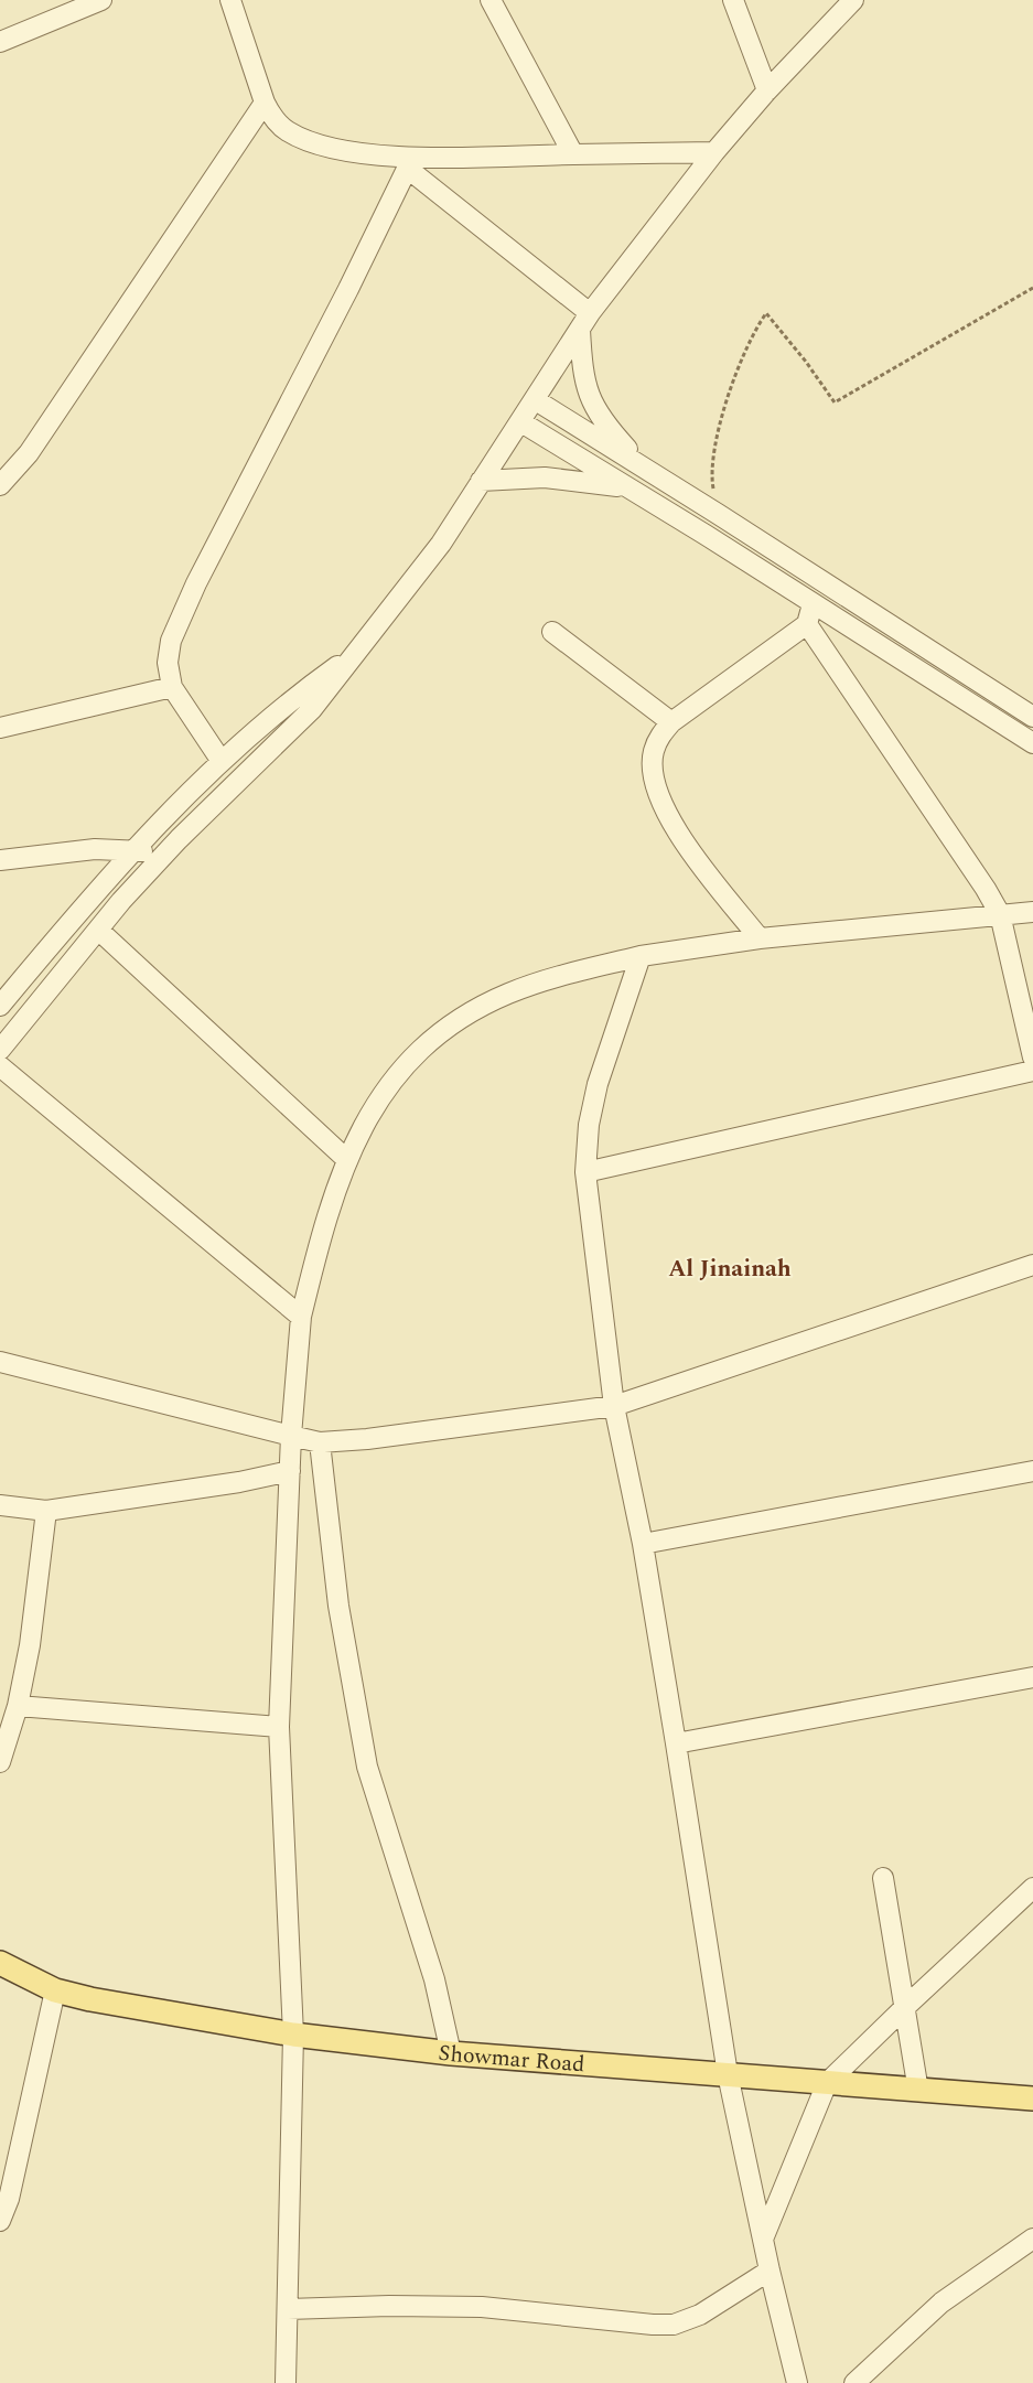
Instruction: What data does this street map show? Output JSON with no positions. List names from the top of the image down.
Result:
{
  "streets": {
    "main road": ["Showmar Road"]
  },
  "districts": ["Al Jinainah"]
}
